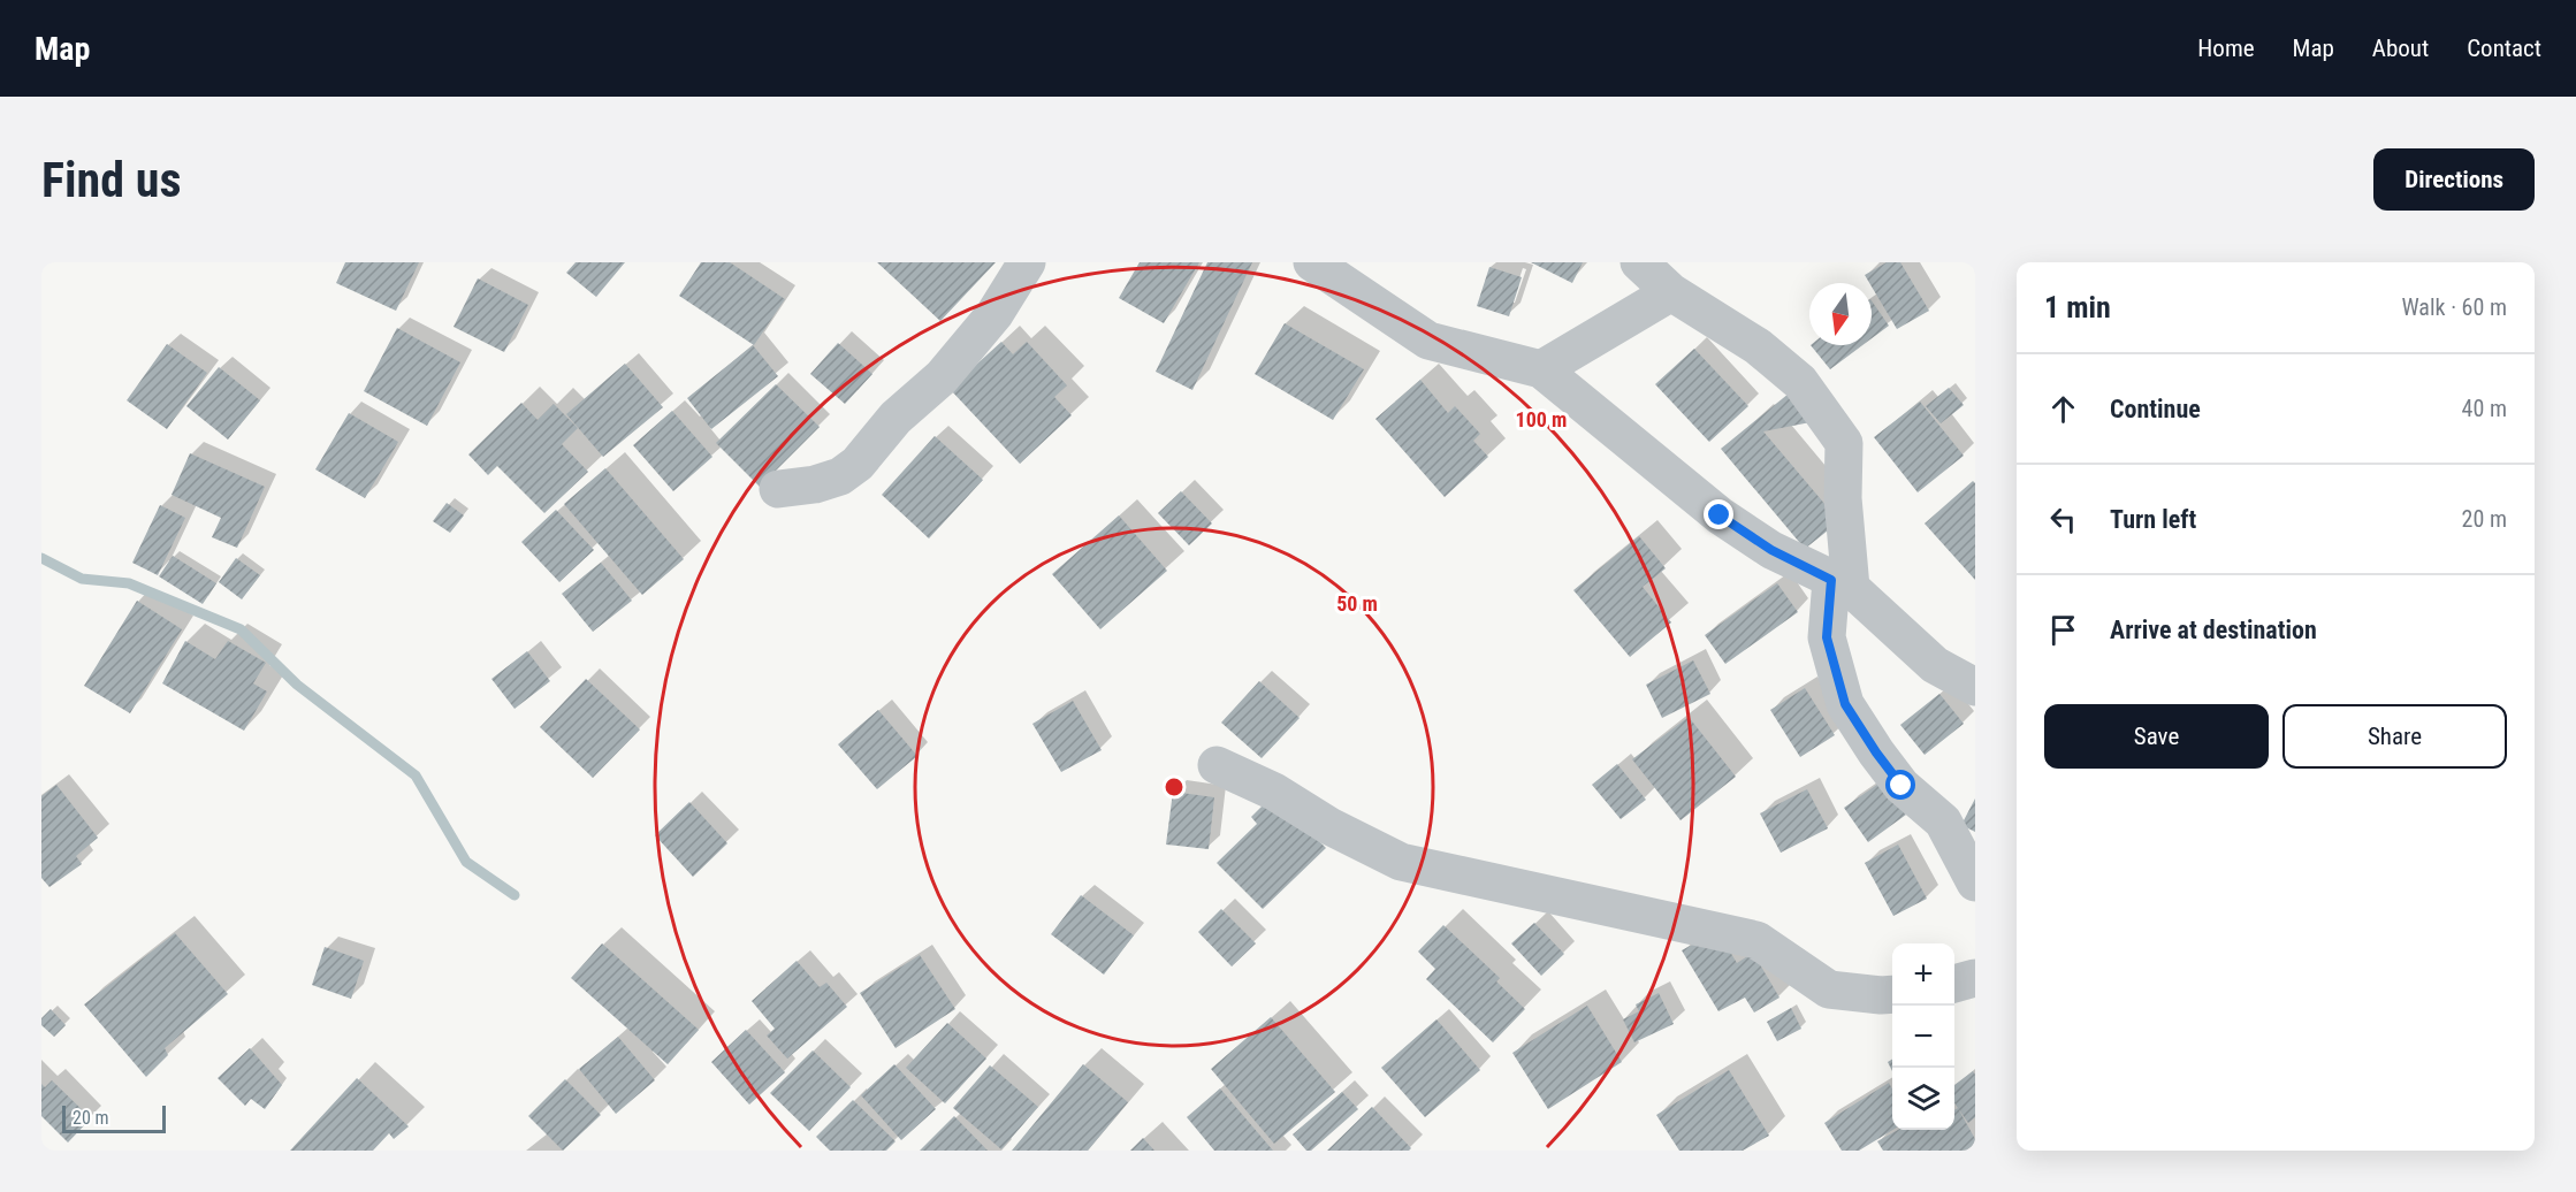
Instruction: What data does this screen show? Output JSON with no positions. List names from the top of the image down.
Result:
{
  "scale_bar": "20 m",
  "north": "bottom",
  "page": {
    "header": "Map",
    "nav": [
      "Home",
      "Map",
      "About",
      "Contact"
    ],
    "buttons": [
      "Directions",
      ["Save", "Share"]
    ],
    "title": "Find us",
    "heading": ["1 min", "Walk · 60 m"],
    "list": [
      ["Continue", "40 m"],
      ["Turn left", "20 m"],
      "Arrive at destination"
    ],
    "map_buttons": ["+", "−"],
    "scale": "20 m"
  },
  "rings": ["100 m", "50 m"]
}
